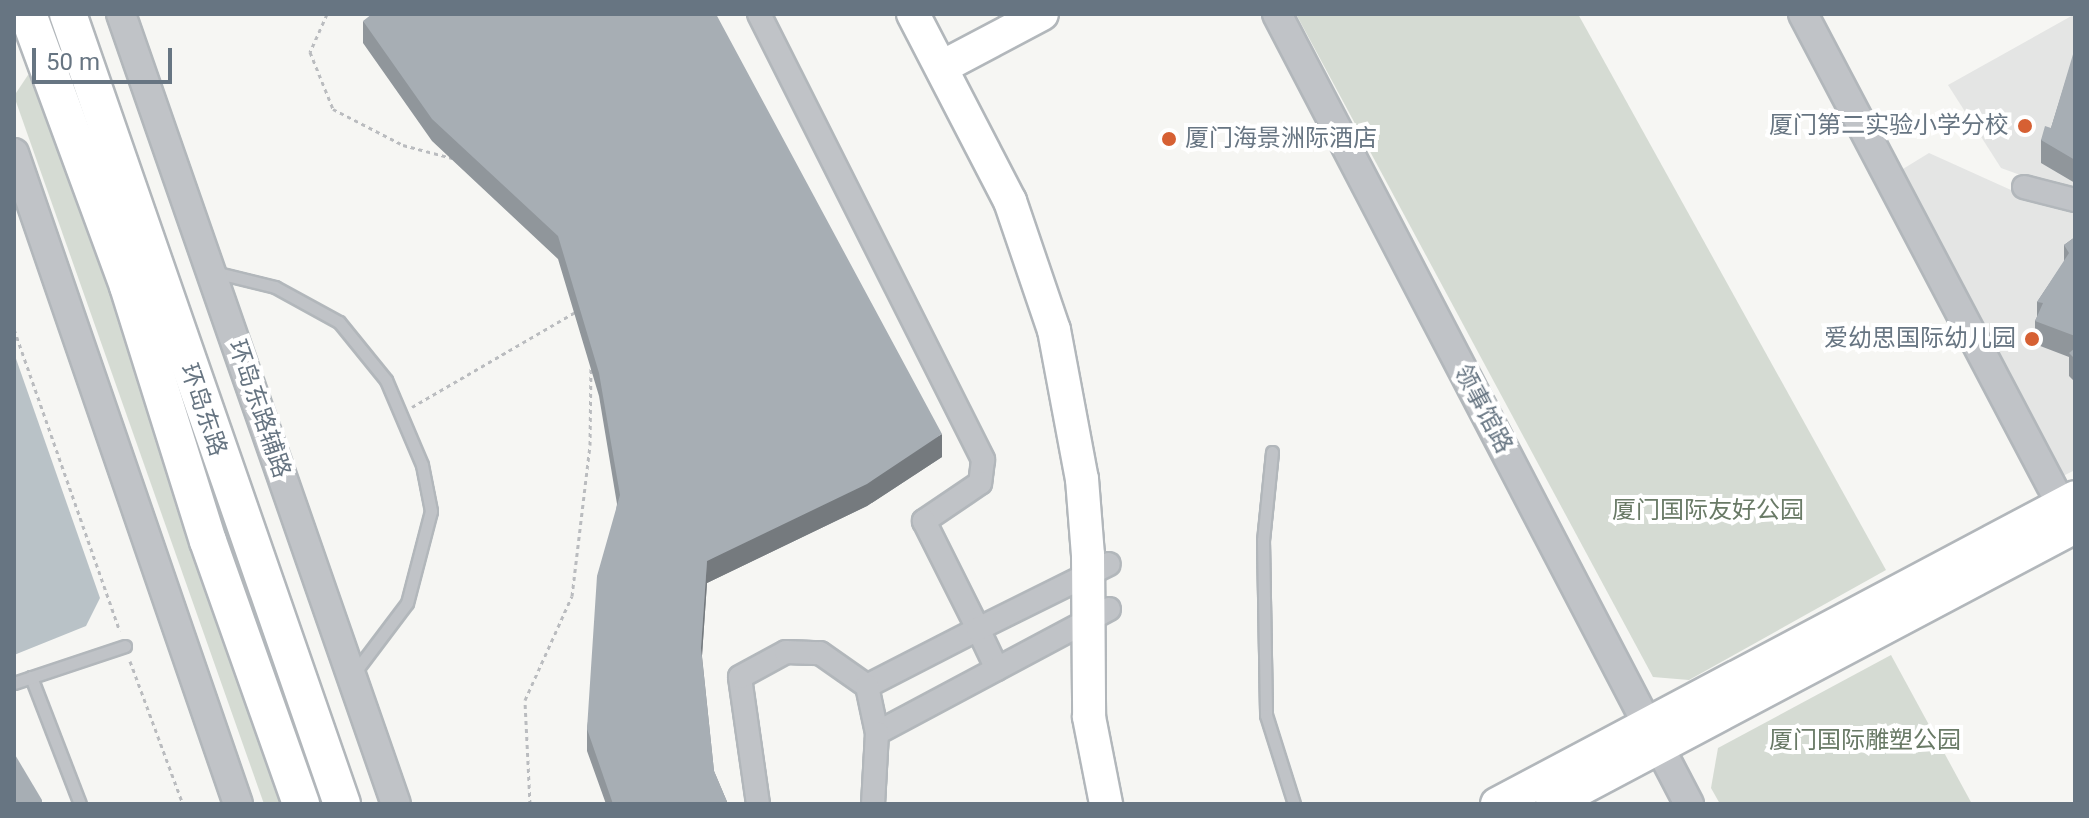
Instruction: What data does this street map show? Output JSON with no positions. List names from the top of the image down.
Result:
{
  "streets": {
    "main road": ["环岛东路"],
    "street": ["环岛东路辅路", "领事馆路"]
  },
  "parks": ["厦门国际友好公园", "厦门国际雕塑公园"],
  "places": ["厦门第二实验小学分校", "厦门海景洲际酒店", "爱幼思国际幼儿园"],
  "scale_bar": "50 m"
}
